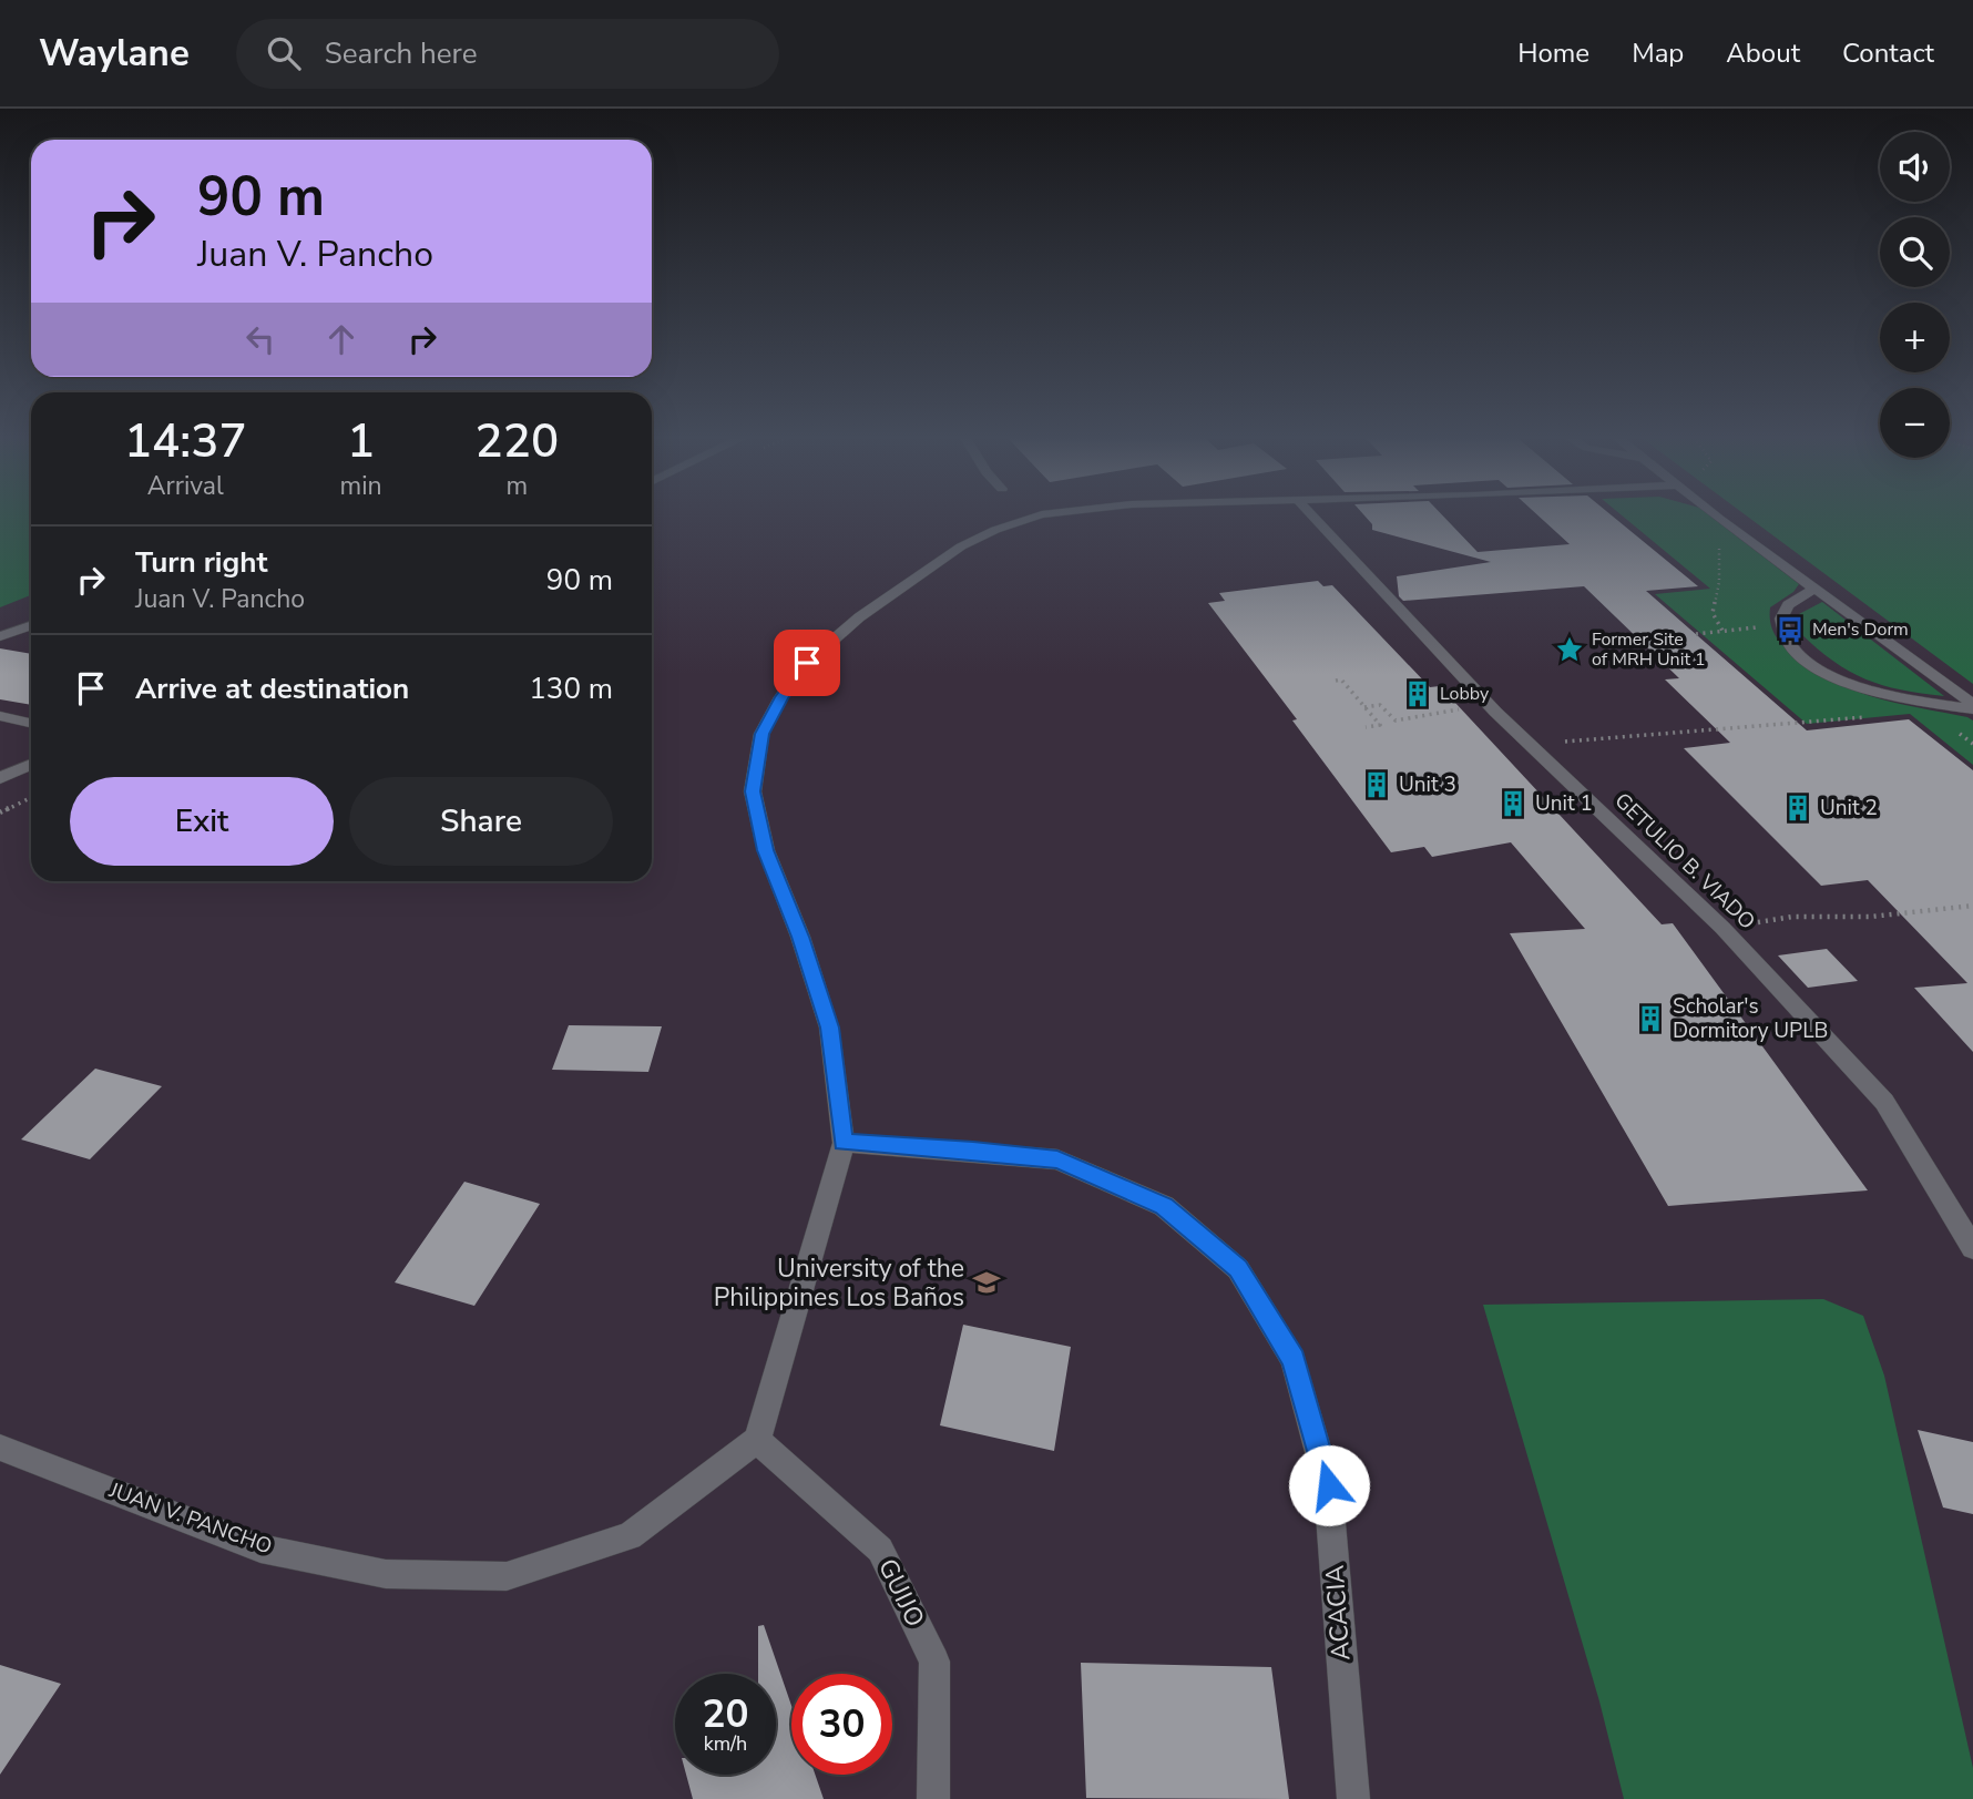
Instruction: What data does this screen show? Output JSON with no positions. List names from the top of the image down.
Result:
{
  "streets": {
    "street": [
      "GETULIO B. VIADO",
      "JUAN V. PANCHO",
      "GUIJO",
      "ACACIA"
    ]
  },
  "crossings": [
    ["JUAN V. PANCHO", "GUIJO"]
  ],
  "places": {
    "bus stop": ["Men's Dorm"],
    "place": ["Former Site of MRH Unit 1"],
    "building": [
      "Lobby",
      "Unit 3",
      "Unit 1",
      "Unit 2",
      "Scholar's Dormitory UPLB"
    ],
    "school or university": ["University of the Philippines Los Baños"]
  },
  "page": {
    "header": "Waylane",
    "search": "Search here",
    "nav": [
      "Home",
      "Map",
      "About",
      "Contact"
    ],
    "map_buttons": ["+", "−"],
    "turn": ["90 m", "Juan V. Pancho"],
    "eta": [
      "14:37",
      "Arrival",
      "1",
      "min",
      "220",
      "m"
    ],
    "list": [
      {
        "name": "Turn right",
        "note": "Juan V. Pancho",
        "value": "90 m"
      },
      {
        "name": "Arrive at destination",
        "value": "130 m"
      }
    ],
    "buttons": ["Exit", "Share"],
    "speed": "20 km/h",
    "limit": "30"
  }
}
